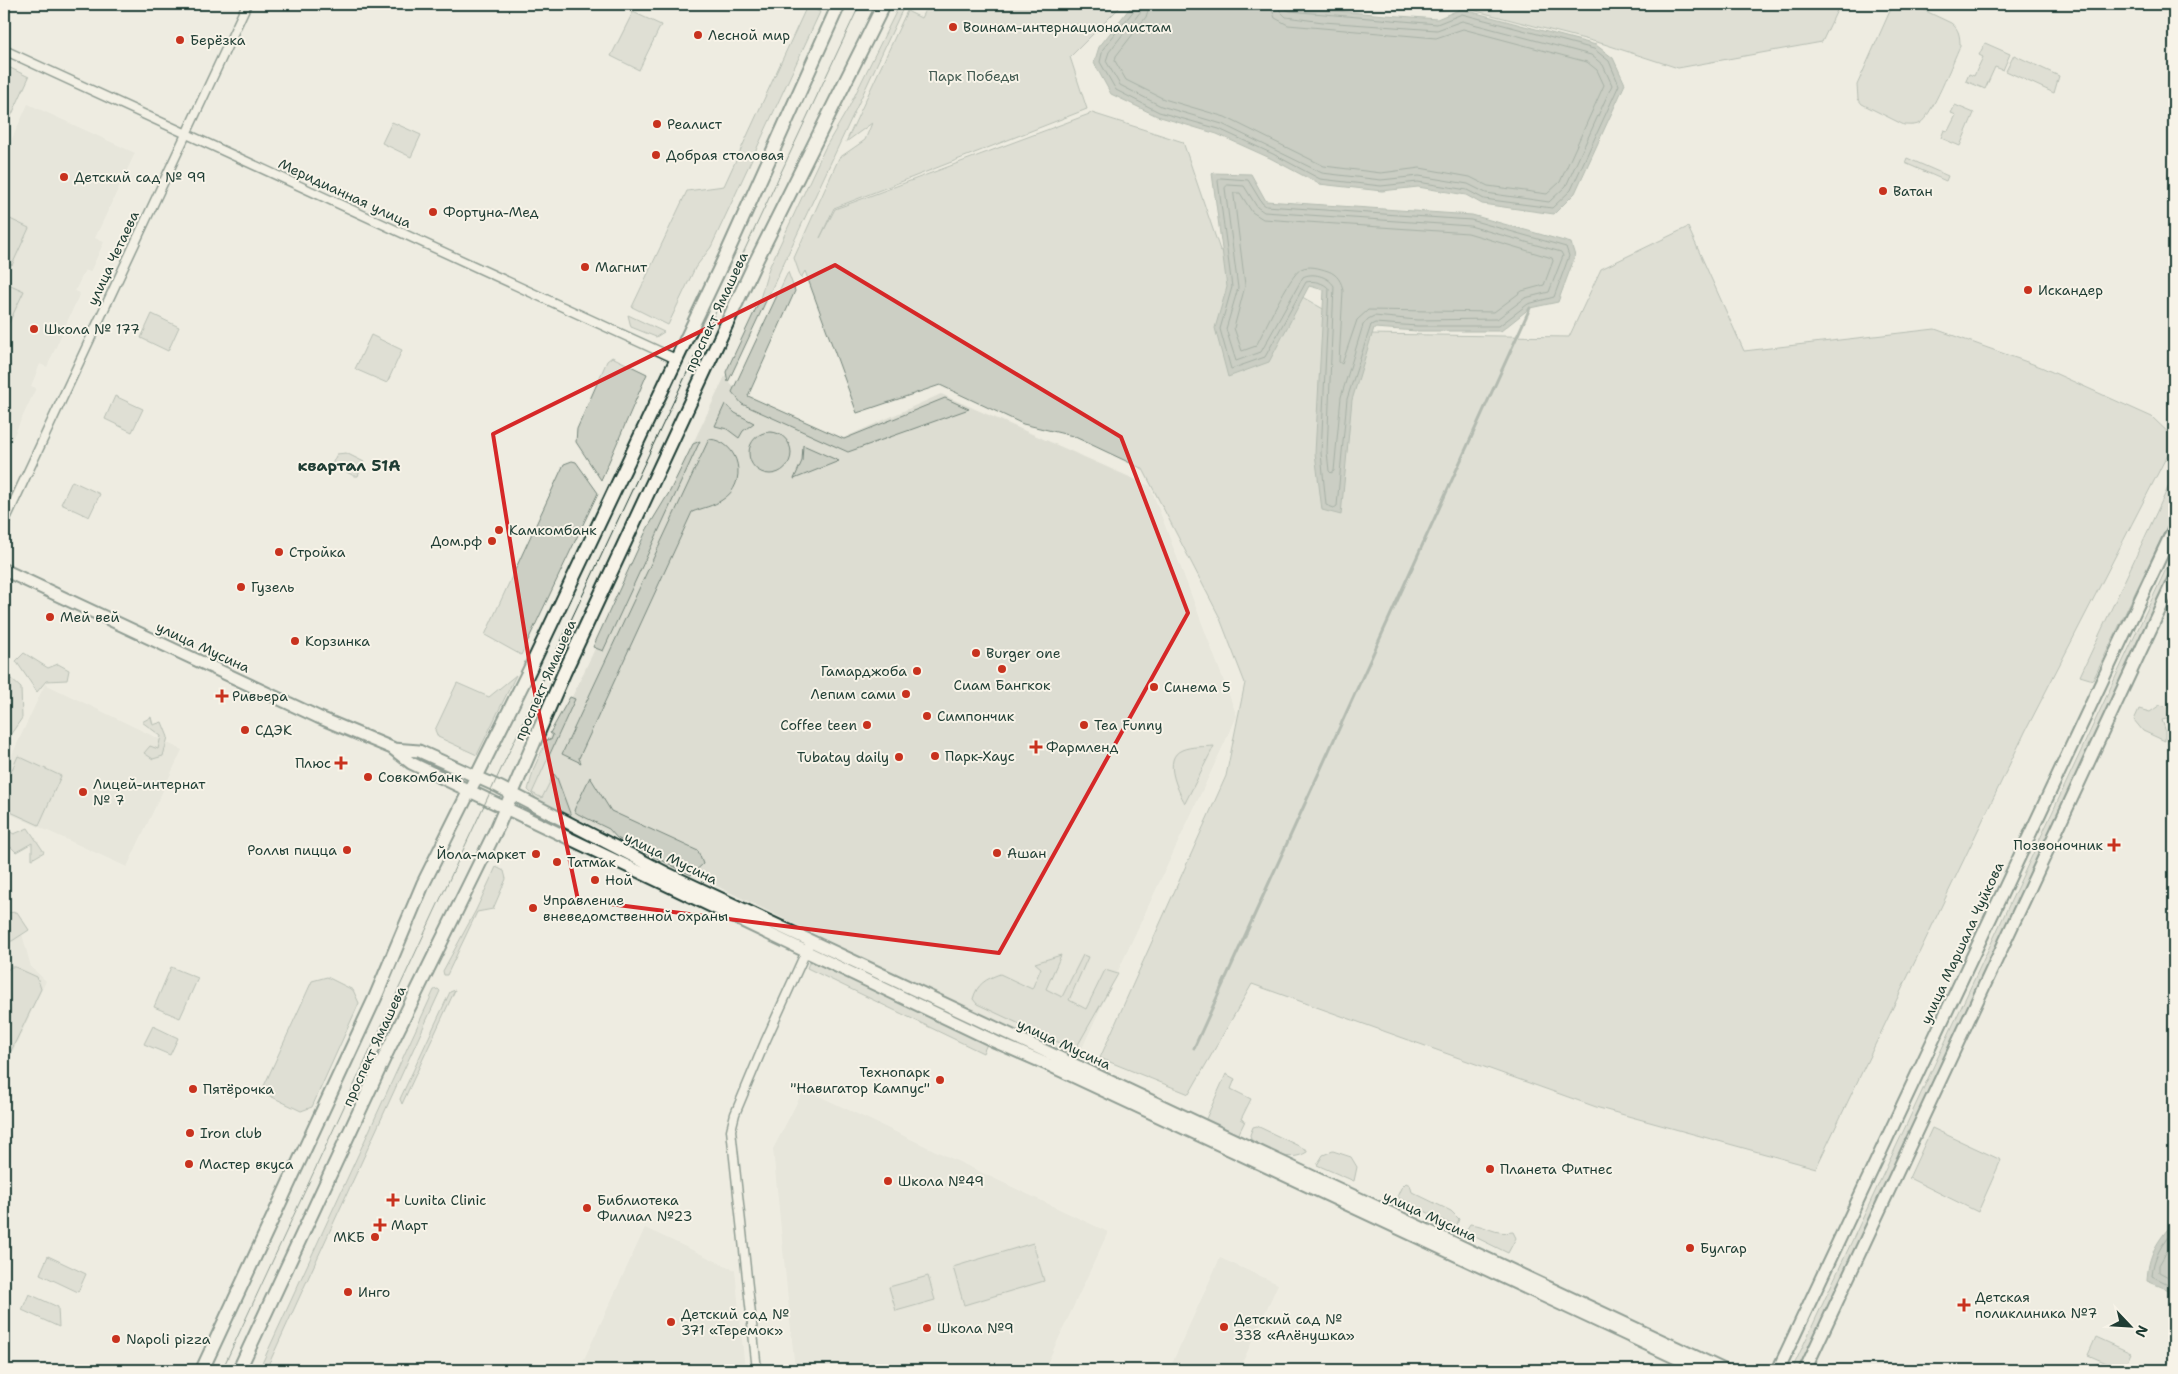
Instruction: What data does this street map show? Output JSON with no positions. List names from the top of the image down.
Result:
{
  "streets": {
    "main road": ["проспект Ямашева"],
    "street": [
      "Меридианная улица",
      "улица Четаева",
      "улица Мусина",
      "улица Маршала Чуйкова"
    ]
  },
  "crossings": [
    ["Меридианная улица", "улица Четаева"],
    ["Меридианная улица", "проспект Ямашева"],
    ["проспект Ямашева", "улица Мусина"]
  ],
  "districts": ["квартал 51А"],
  "parks": ["Парк Победы"],
  "places": {
    "other": [
      "Воинам-интернационалистам",
      "Лесной мир",
      "Берёзка",
      "Реалист",
      "Добрая столовая",
      "Детский сад № 99",
      "Ватан",
      "Фортуна-Мед",
      "Магнит",
      "Искандер",
      "Школа № 177",
      "Камкомбанк",
      "Дом.рф",
      "Стройка",
      "Гузель",
      "Мей вей",
      "Корзинка",
      "Burger one",
      "Сиам Бангкок",
      "Гамарджоба",
      "Синема 5",
      "Лепим сами",
      "Симпончик",
      "Coffee teen",
      "Tea Funny",
      "СДЭК",
      "Парк-Хаус",
      "Tubatay daily",
      "Совкомбанк",
      "Лицей-интернат № 7",
      "Роллы пицца",
      "Ашан",
      "Йола-маркет",
      "Татмак",
      "Ной",
      "Управление вневедомственной охраны",
      "Технопарк \"Навигатор Кампус\"",
      "Пятёрочка",
      "Iron club",
      "Мастер вкуса",
      "Планета Фитнес",
      "Школа №49",
      "Библиотека Филиал №23",
      "МКБ",
      "Булгар",
      "Инго",
      "Детский сад № 371 «Теремок»",
      "Детский сад № 338 «Алёнушка»",
      "Школа №9",
      "Napoli pizza"
    ],
    "health": [
      "Ривьера",
      "Фармленд",
      "Плюс",
      "Позвоночник",
      "Lunita Clinic",
      "Март",
      "Детская поликлиника №7"
    ]
  },
  "north": "bottom right"
}
